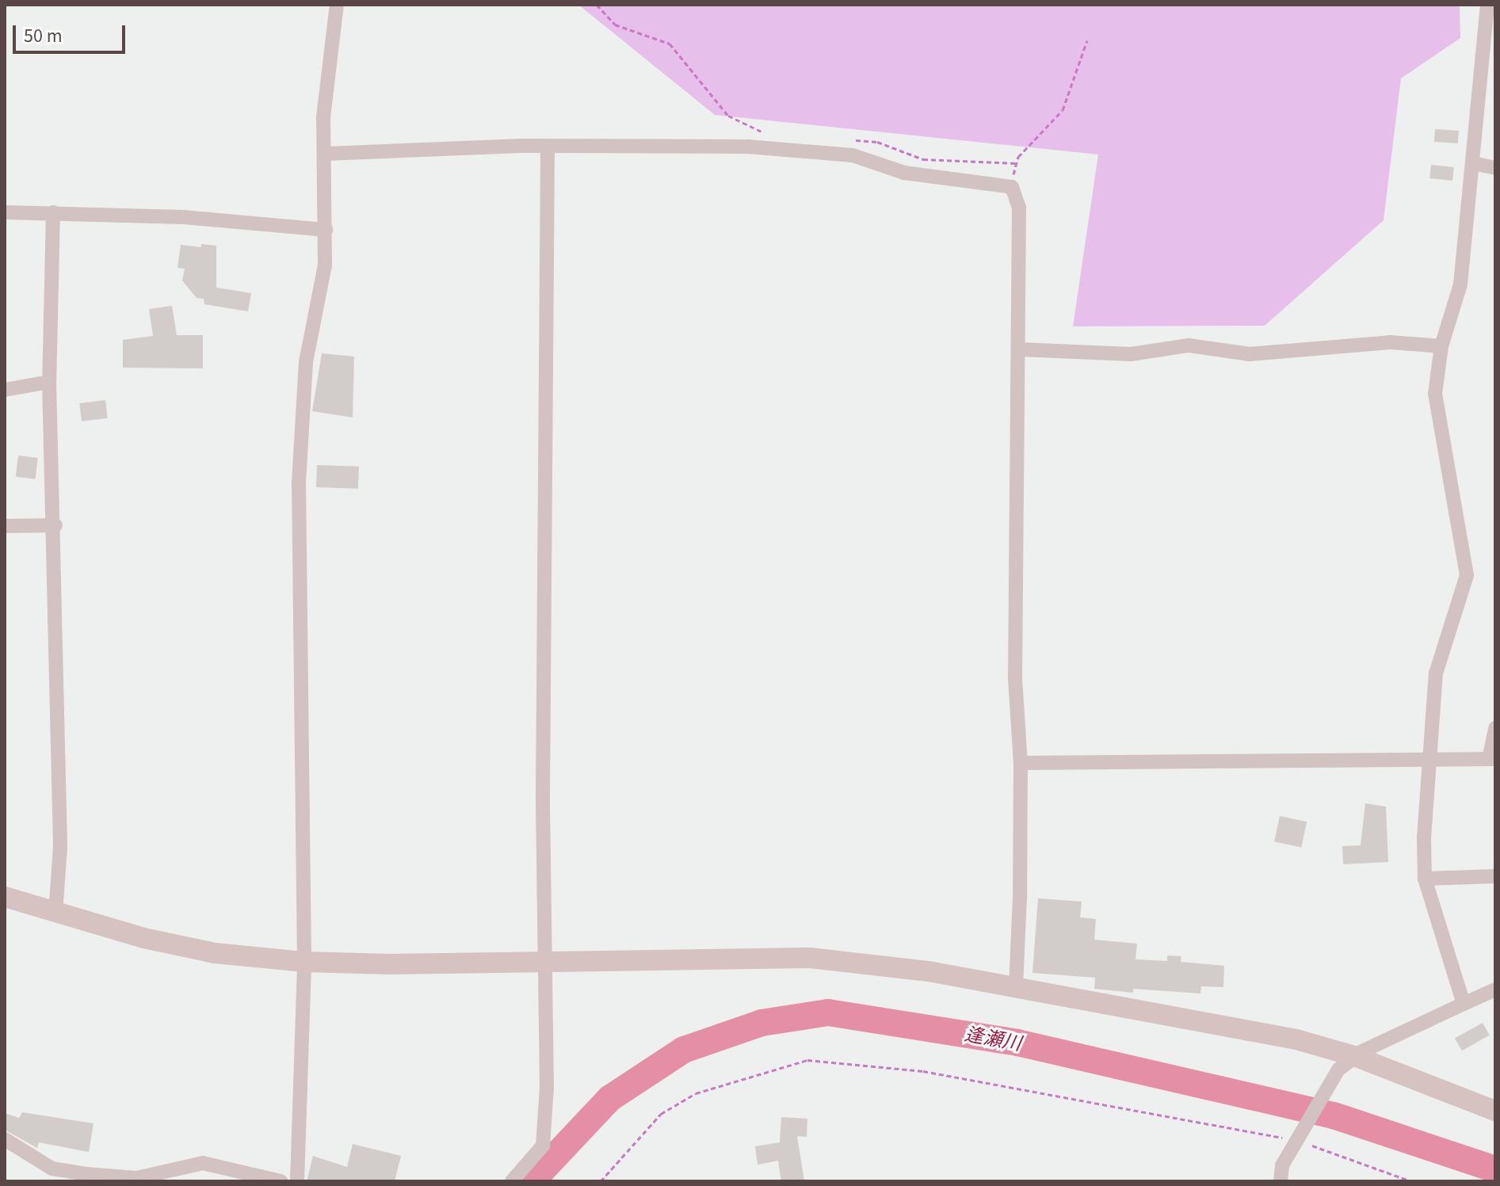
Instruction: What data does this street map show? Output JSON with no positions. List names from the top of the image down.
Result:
{
  "water": ["逢瀬川"],
  "scale_bar": "50 m"
}
